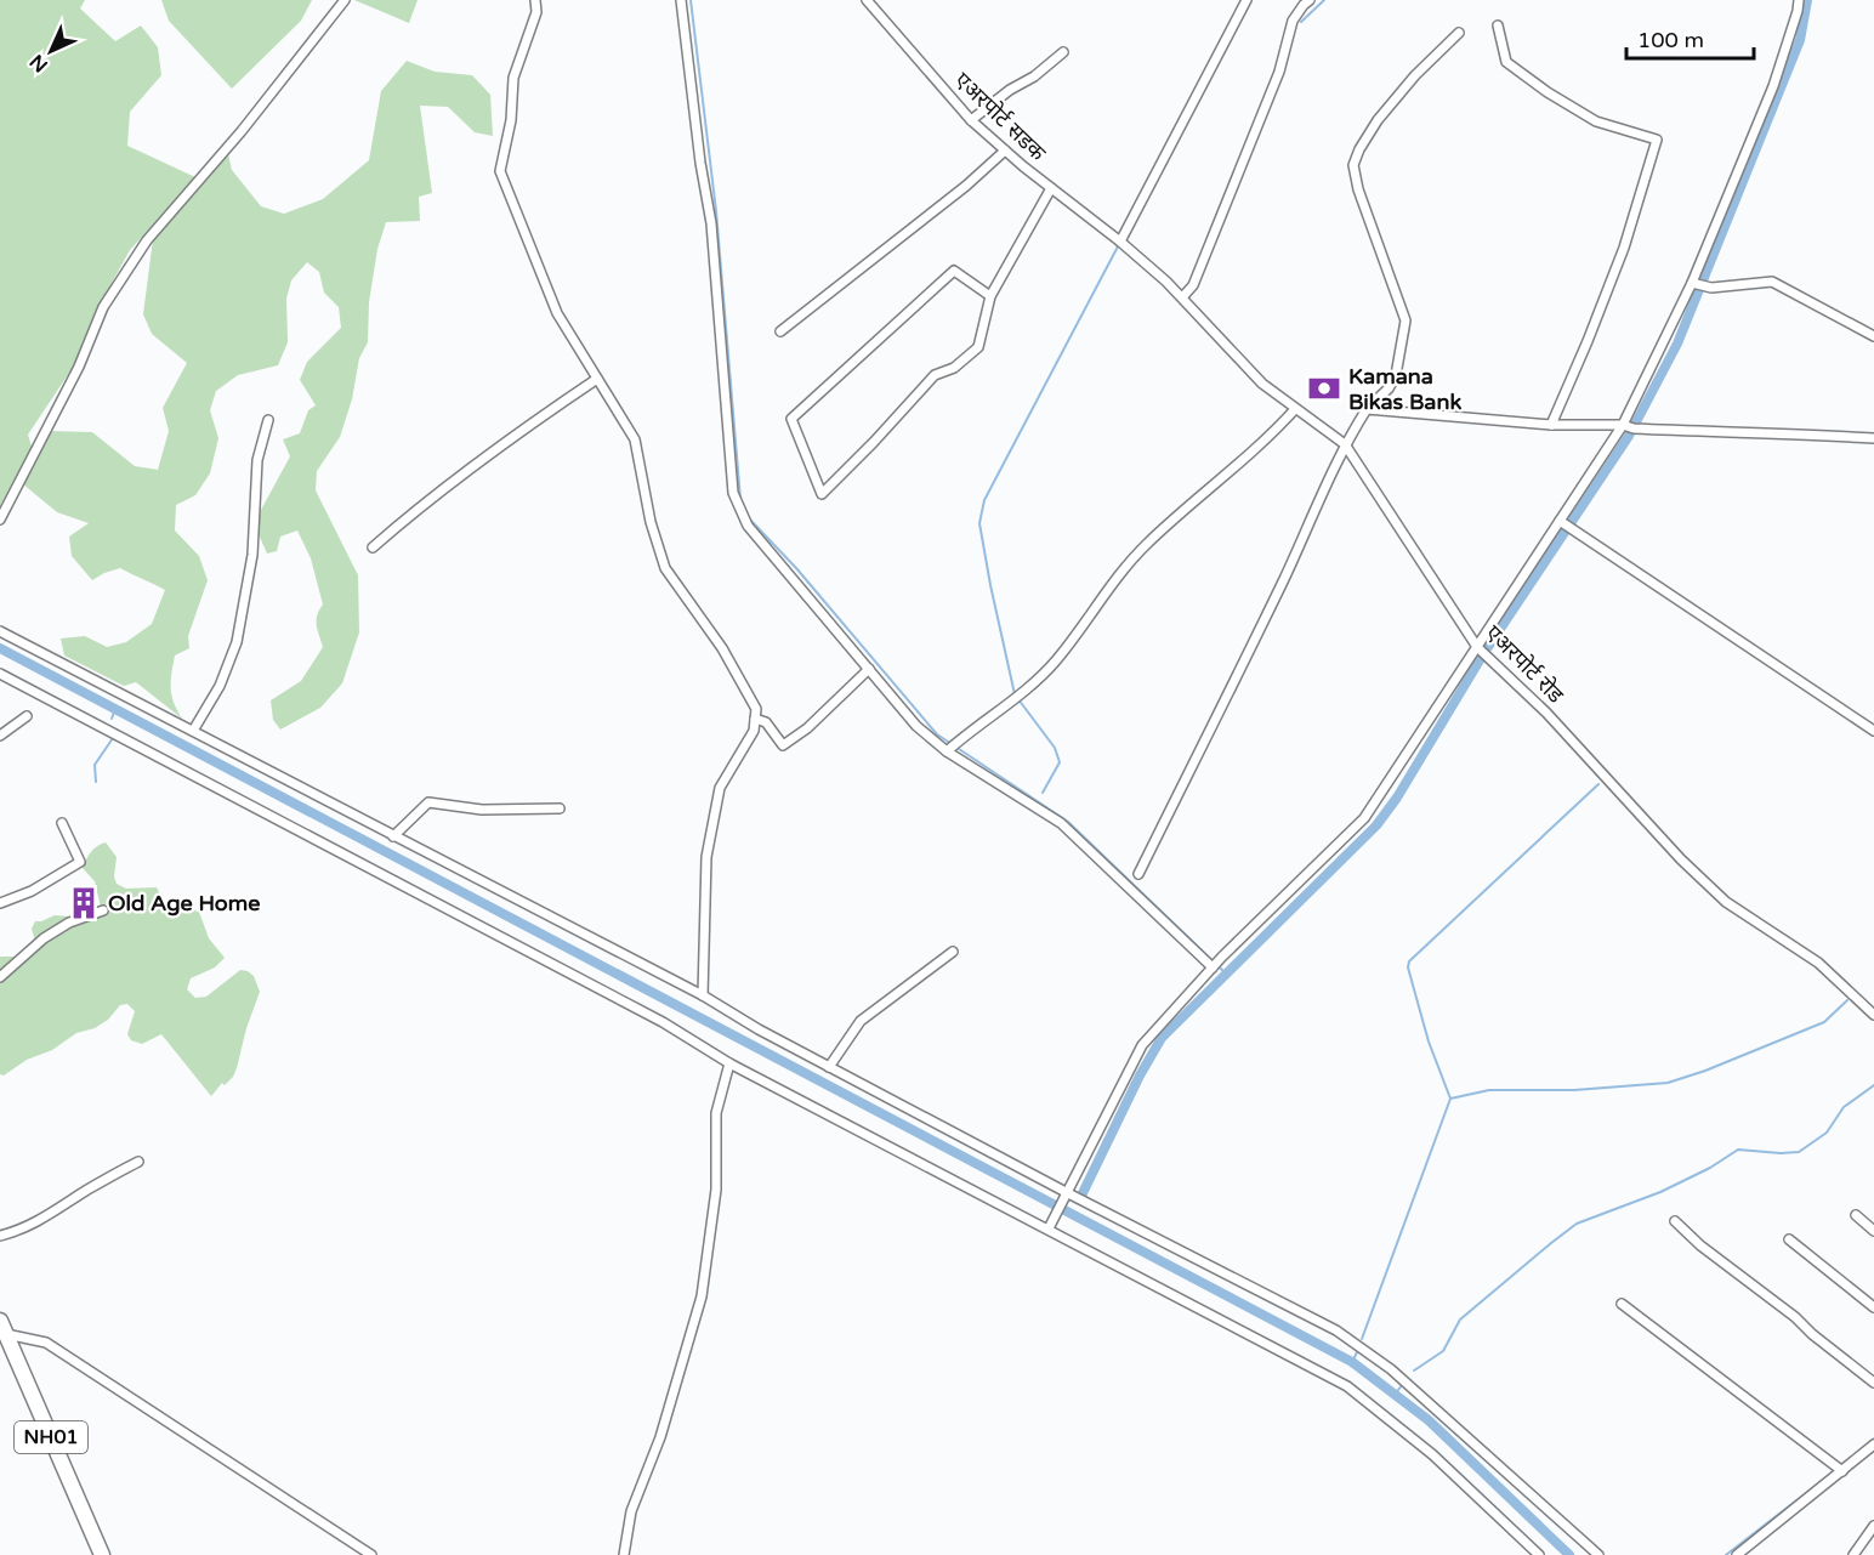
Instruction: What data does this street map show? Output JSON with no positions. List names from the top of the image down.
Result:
{
  "streets": {
    "highway": ["NH01"],
    "street": ["एअरपोर्ट सडक", "एअरपोर्ट रोड"]
  },
  "crossings": [
    ["एअरपोर्ट सडक", "एअरपोर्ट रोड"]
  ],
  "places": {
    "bank": ["Kamana Bikas Bank"],
    "building": ["Old Age Home"]
  },
  "scale_bar": "100 m",
  "north": "bottom left"
}
